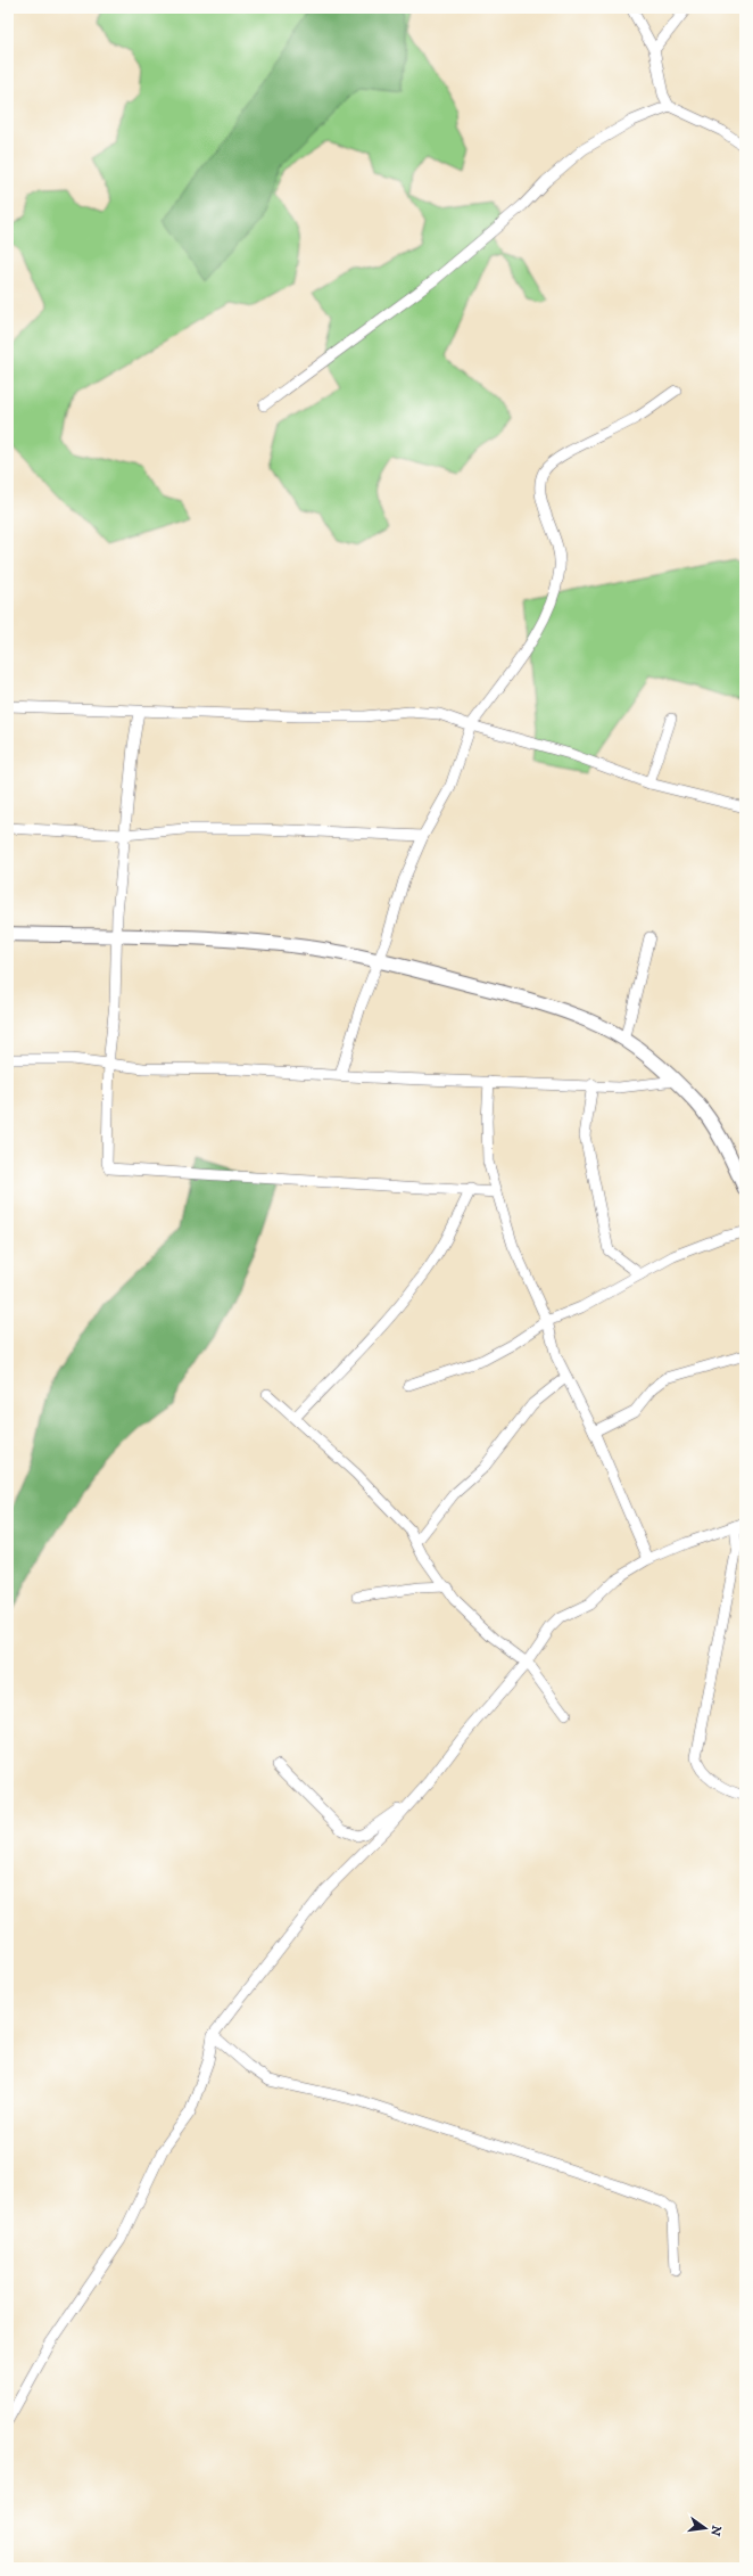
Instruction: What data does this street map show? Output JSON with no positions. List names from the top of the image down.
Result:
{
  "north": "right"
}
